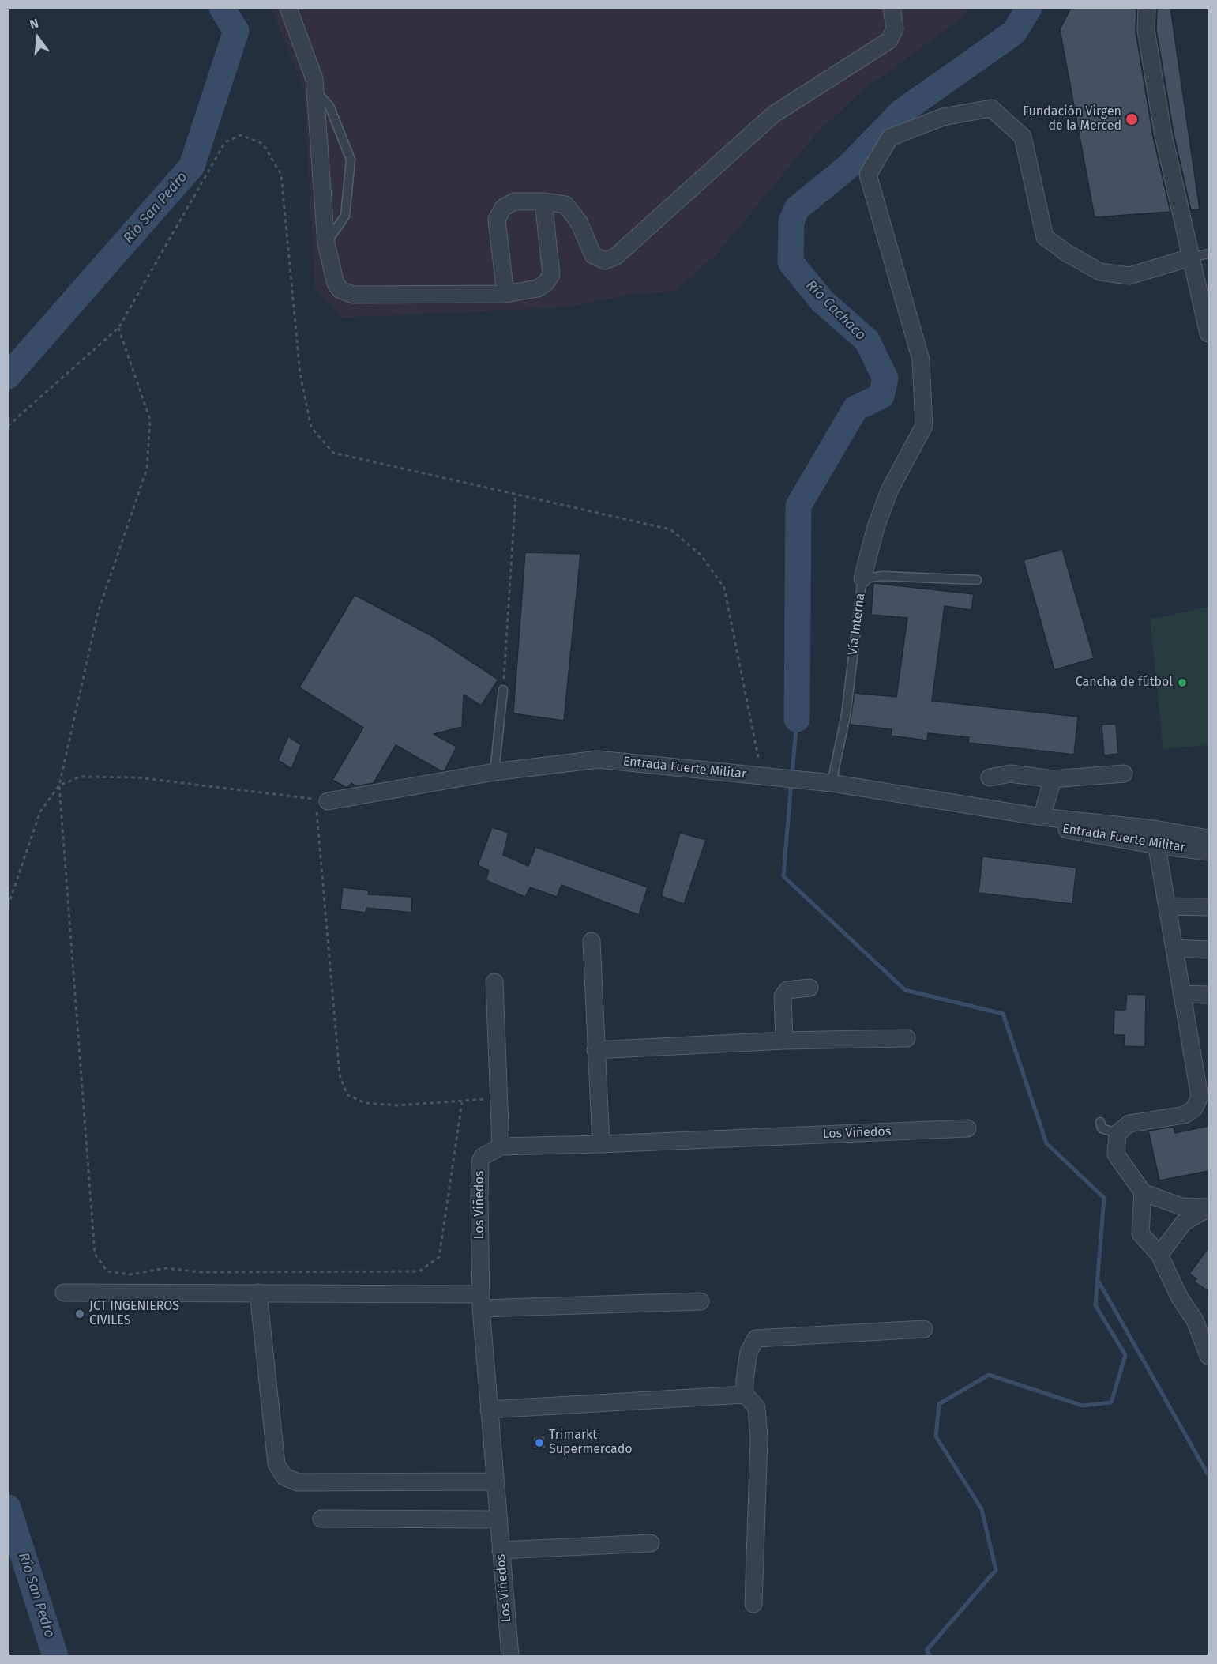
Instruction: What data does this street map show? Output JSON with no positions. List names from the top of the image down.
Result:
{
  "streets": {
    "street": ["Entrada Fuerte Militar", "Los Viñedos"],
    "lane": ["Vía Interna"]
  },
  "crossings": [
    ["Vía Interna", "Entrada Fuerte Militar"]
  ],
  "water": ["Río San Pedro", "Río Cachaco"],
  "places": [
    "Fundación Virgen de la Merced",
    "Cancha de fútbol",
    "JCT INGENIEROS CIVILES",
    "Trimarkt Supermercado"
  ],
  "north": "top"
}
